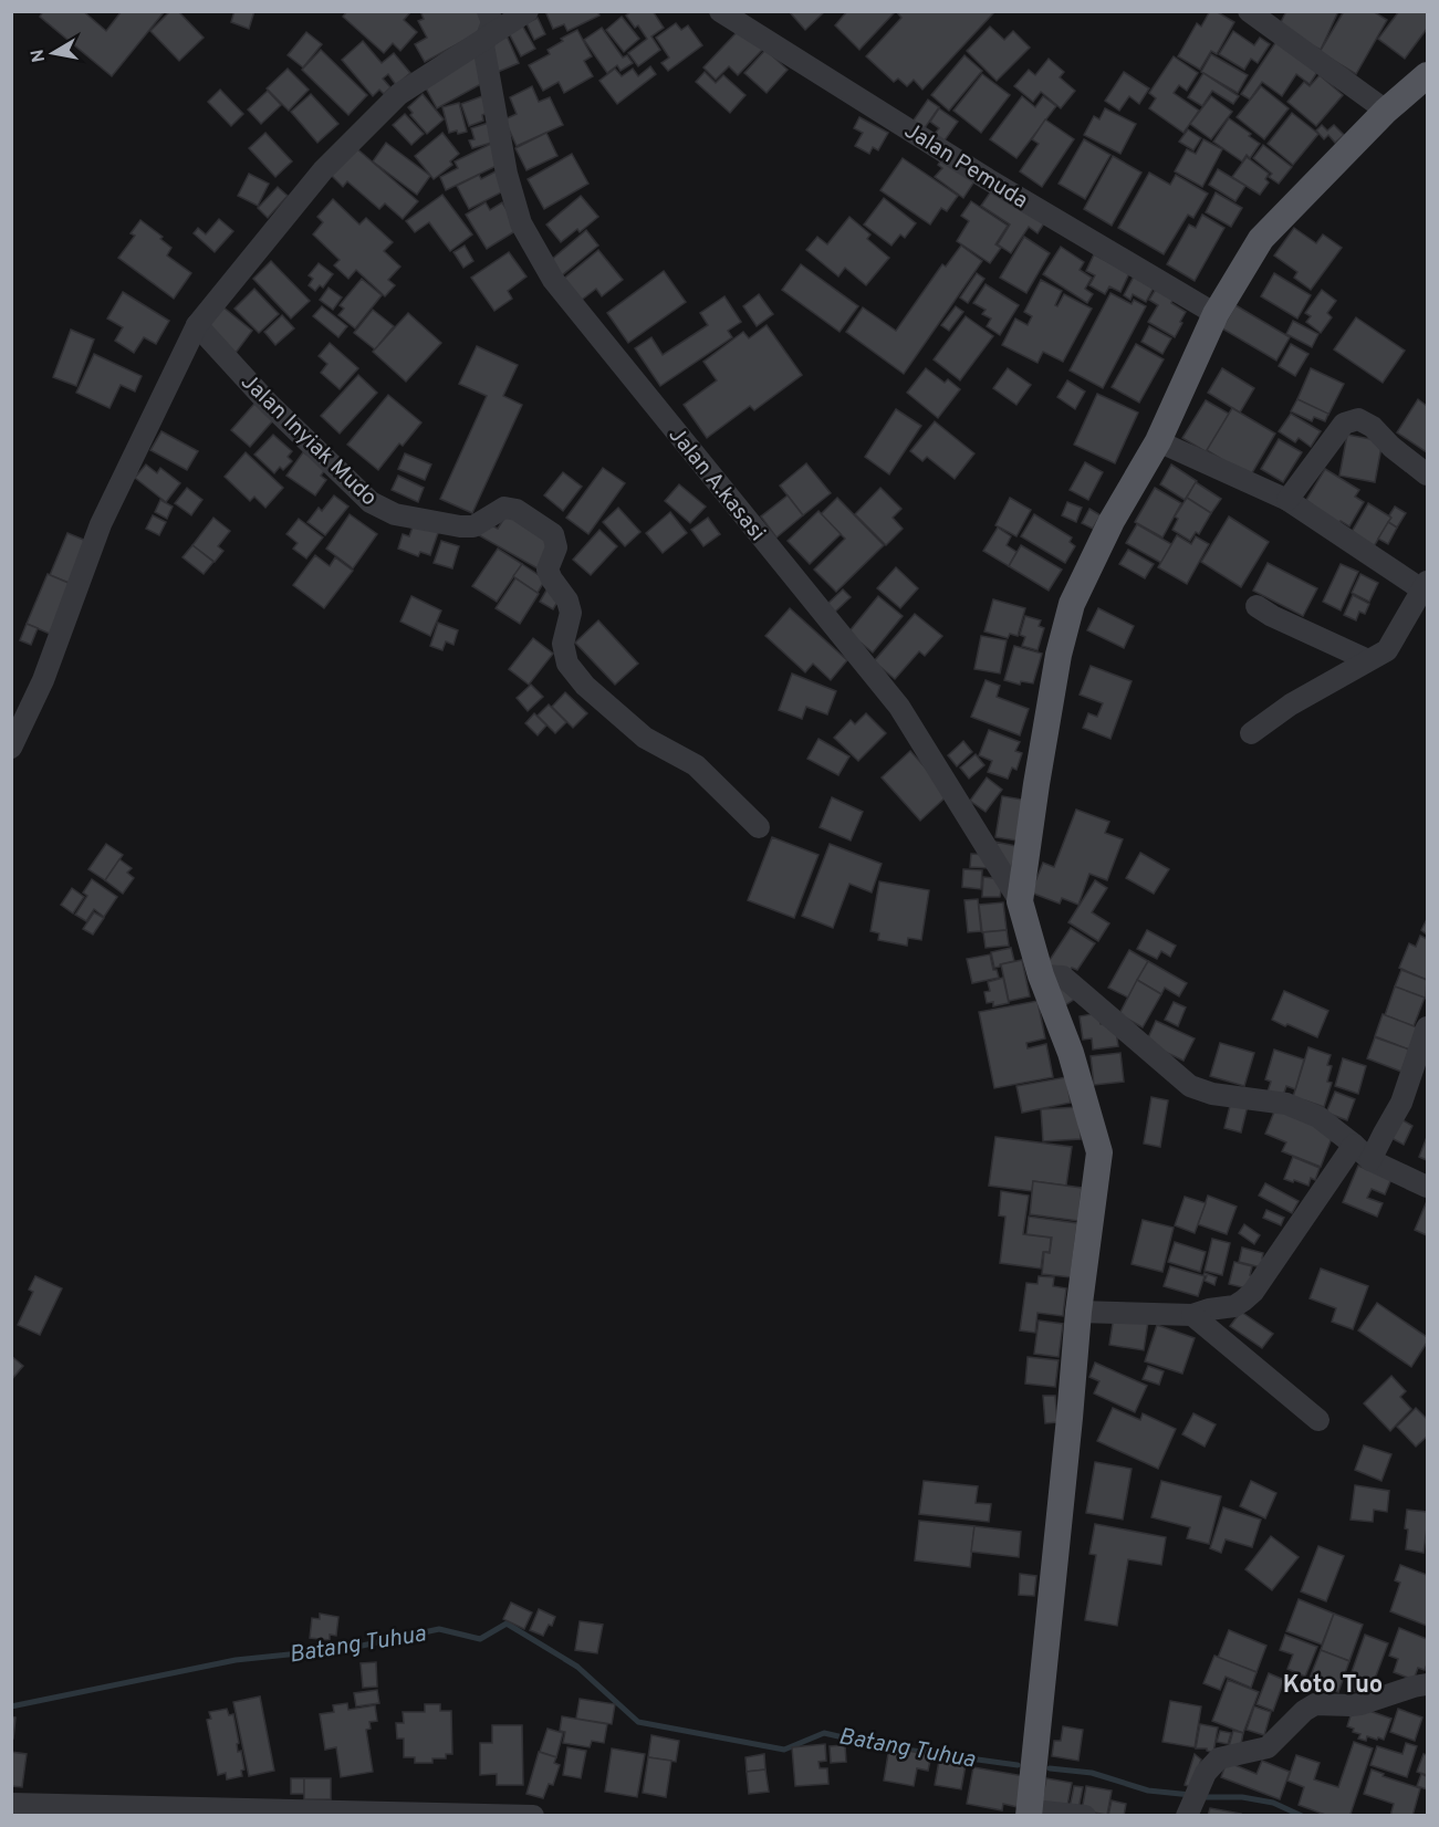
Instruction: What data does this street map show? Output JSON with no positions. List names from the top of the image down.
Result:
{
  "streets": {
    "street": ["Jalan Pemuda", "Jalan Inyiak Mudo", "Jalan A.kasasi"]
  },
  "districts": ["Koto Tuo"],
  "water": ["Batang Tuhua"],
  "north": "left"
}
